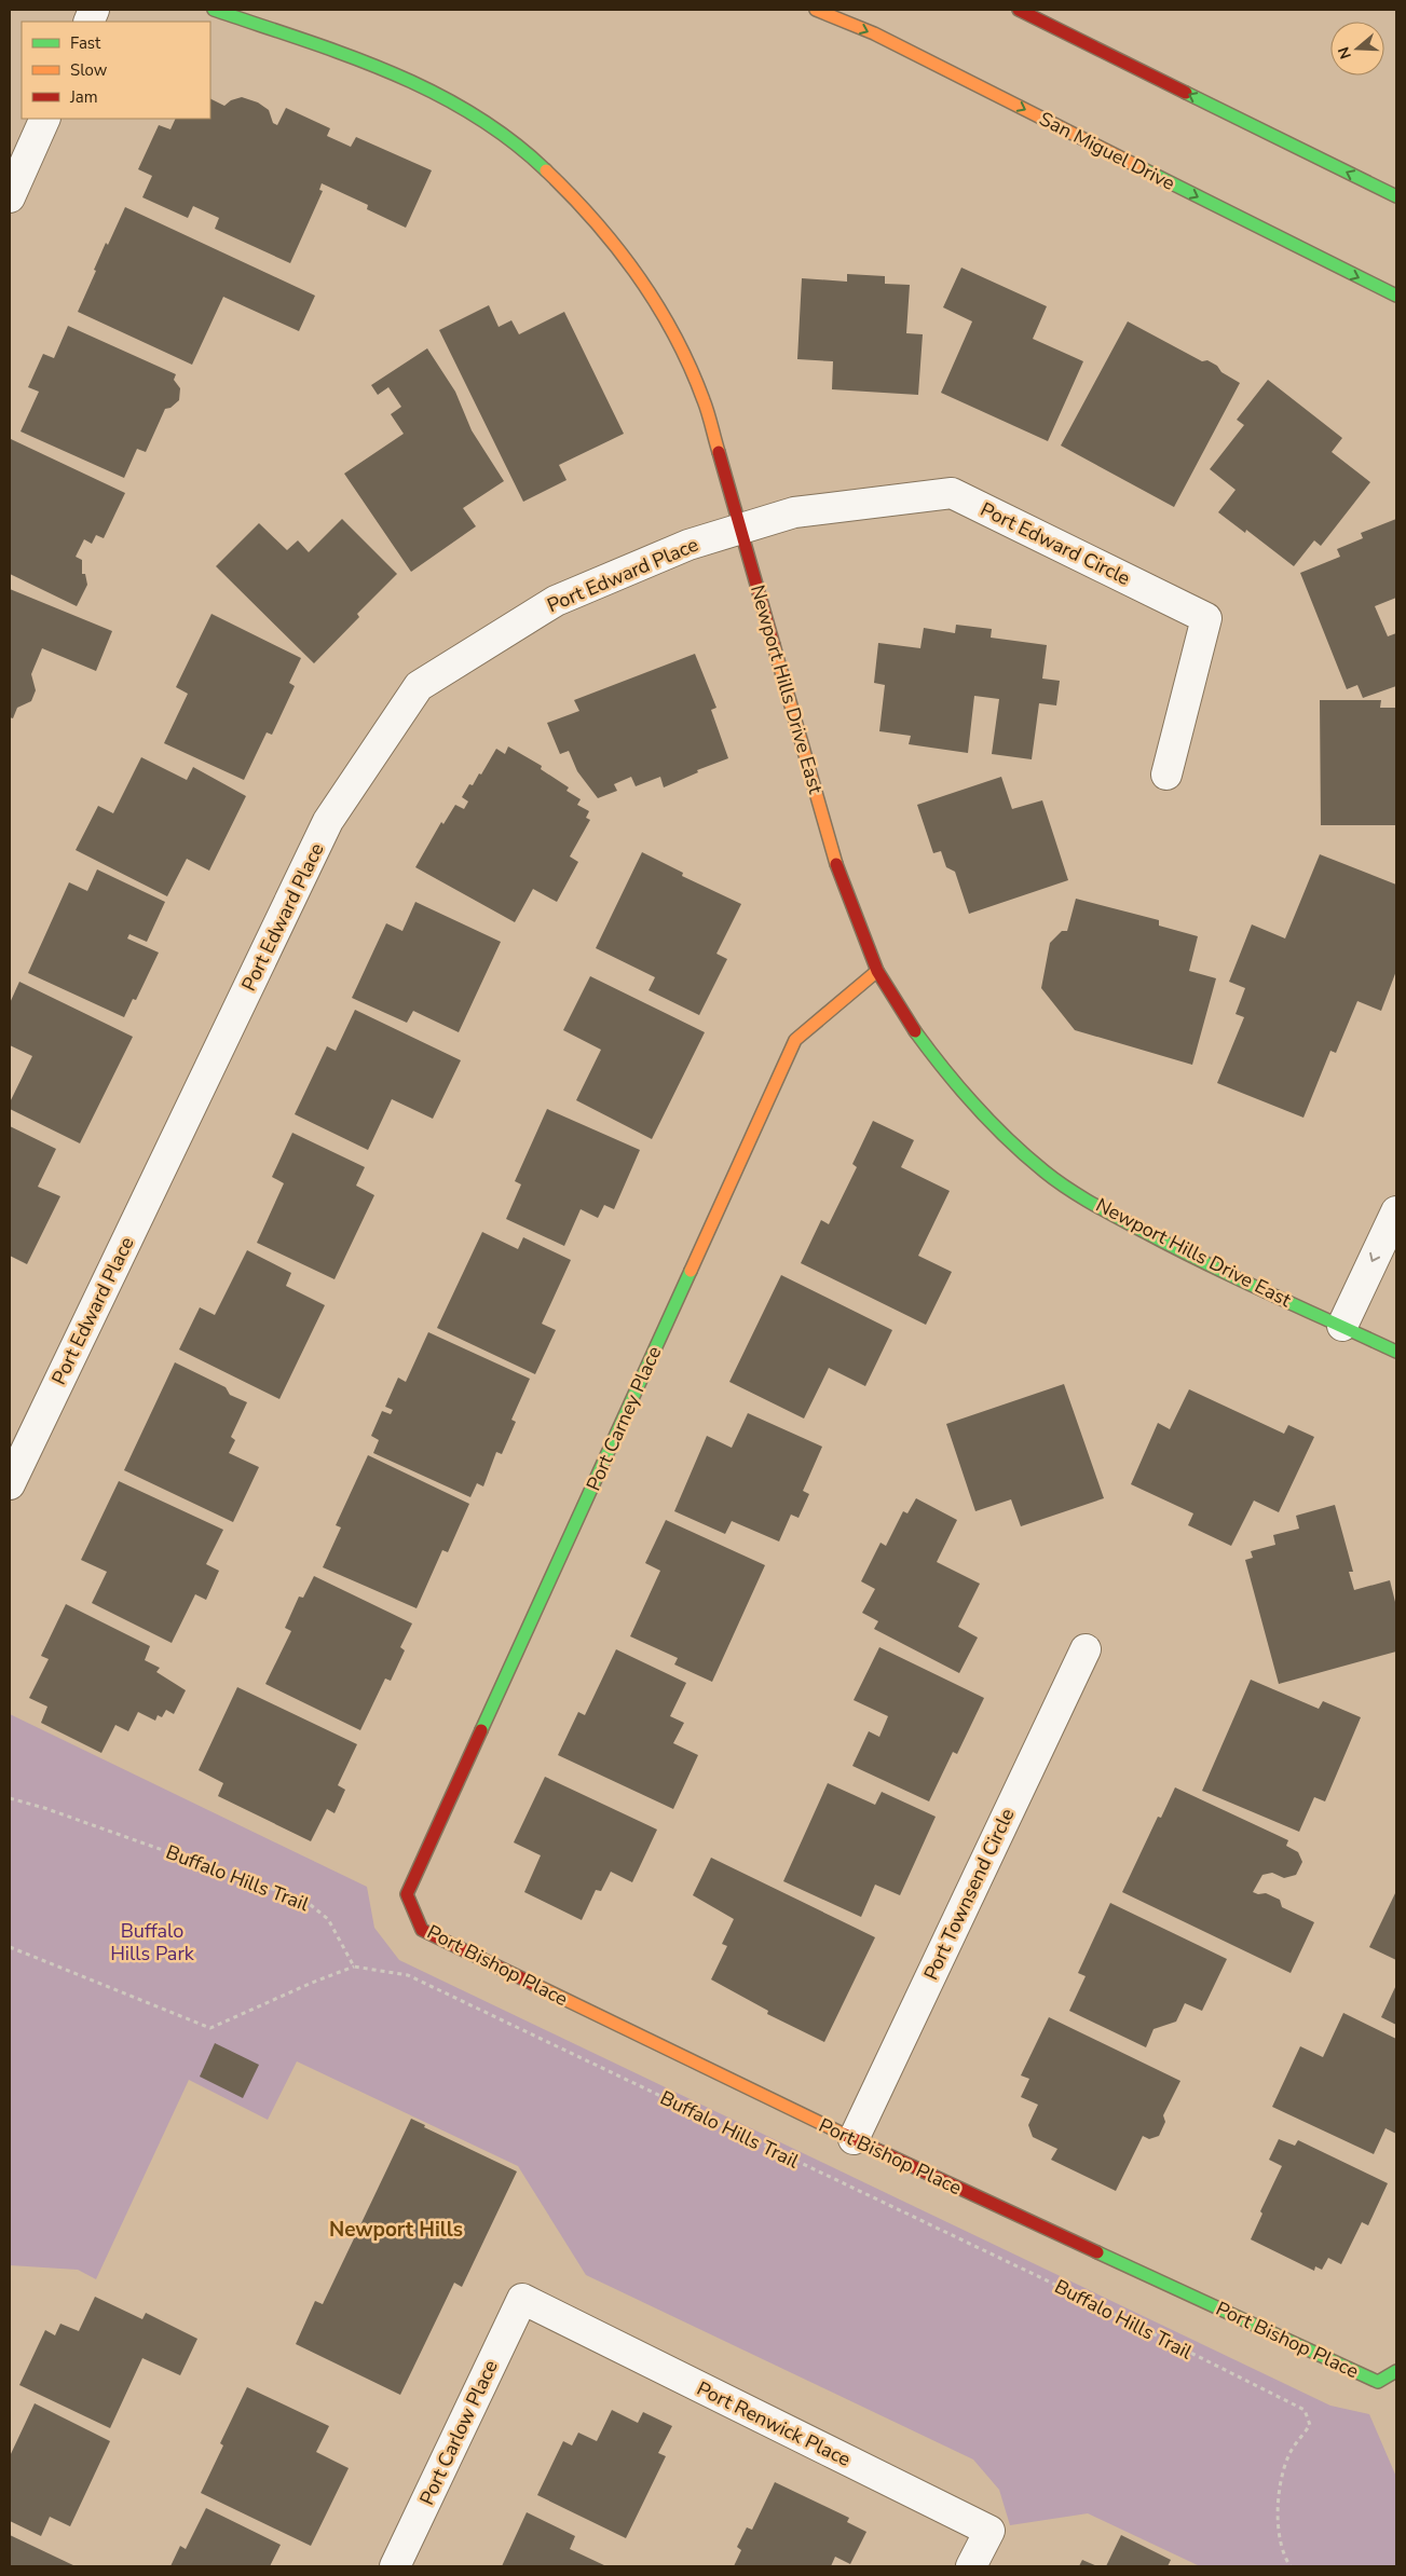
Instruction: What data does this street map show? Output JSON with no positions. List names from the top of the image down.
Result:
{
  "streets": {
    "street": [
      "San Miguel Drive",
      "Port Edward Circle",
      "Port Edward Place",
      "Newport Hills Drive East",
      "Port Carney Place",
      "Port Townsend Circle",
      "Port Bishop Place",
      "Port Renwick Place",
      "Port Carlow Place"
    ],
    "path": ["Buffalo Hills Trail"]
  },
  "crossings": [
    ["Port Edward Circle", "Port Edward Place"],
    ["Port Edward Circle", "Newport Hills Drive East"],
    ["Port Edward Place", "Newport Hills Drive East"],
    ["Newport Hills Drive East", "Port Carney Place"],
    ["Port Carney Place", "Port Bishop Place"],
    ["Port Townsend Circle", "Port Bishop Place"],
    ["Port Renwick Place", "Port Carlow Place"]
  ],
  "districts": ["Newport Hills"],
  "parks": ["Buffalo Hills Park"],
  "legend": ["Fast", "Slow", "Jam"],
  "north": "left"
}
